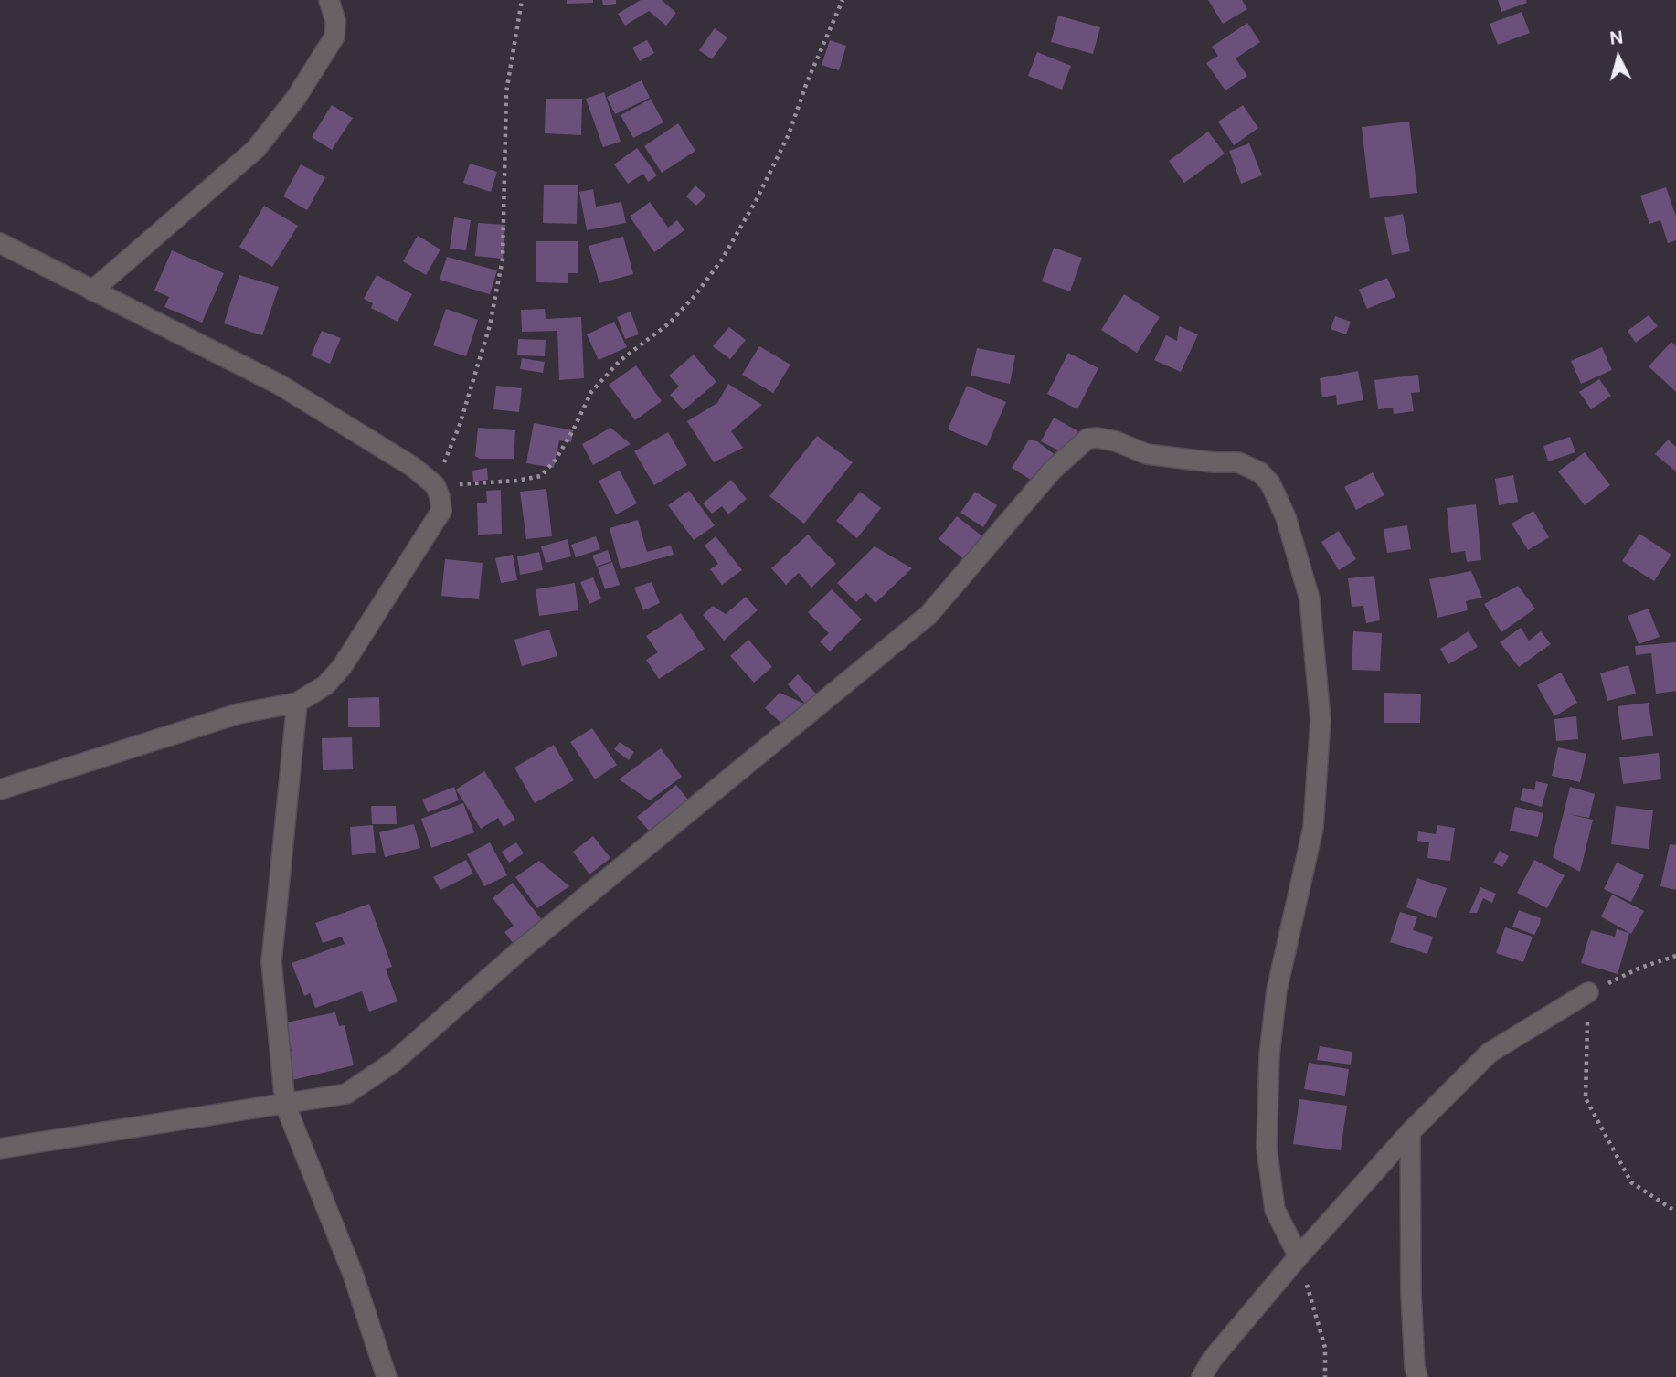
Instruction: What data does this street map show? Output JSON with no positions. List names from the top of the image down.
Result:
{
  "north": "top"
}
